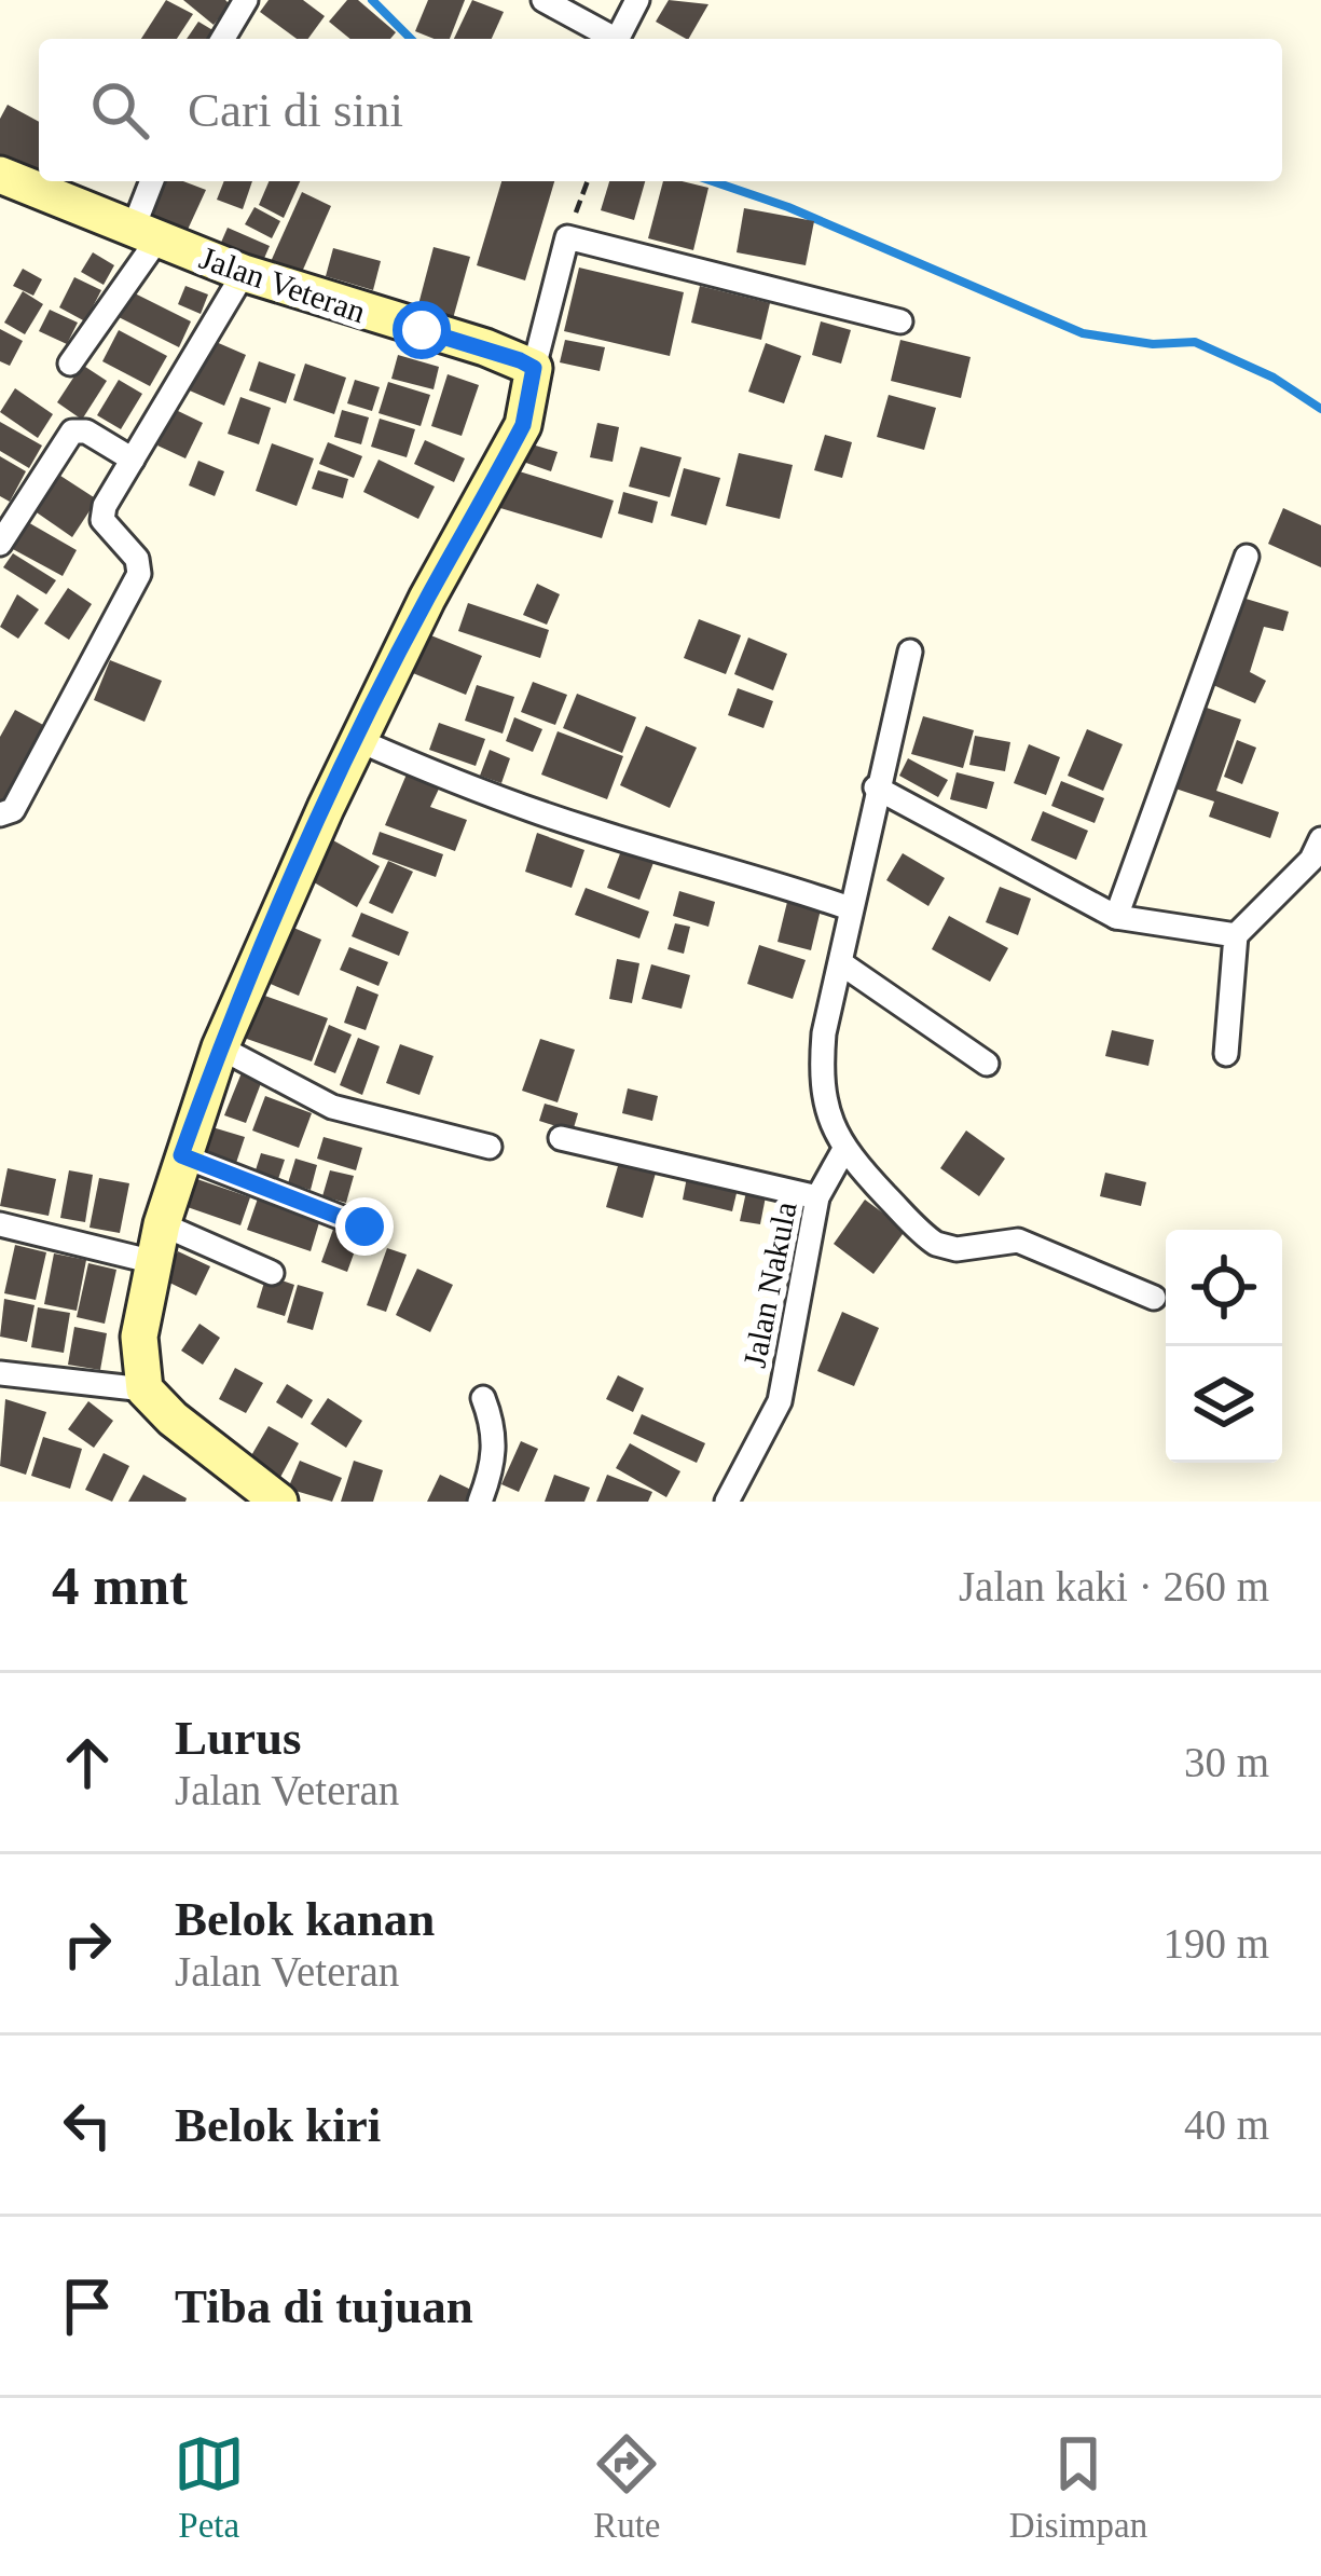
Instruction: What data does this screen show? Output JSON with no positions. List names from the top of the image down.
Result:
{
  "streets": {
    "street": ["Jalan Veteran", "Jalan Nakula"]
  },
  "page": {
    "search": "Cari di sini",
    "heading": ["4 mnt", "Jalan kaki · 260 m"],
    "list": [
      ["Lurus", "Jalan Veteran", "30 m"],
      ["Belok kanan", "Jalan Veteran", "190 m"],
      ["Belok kiri", "40 m"],
      "Tiba di tujuan"
    ],
    "nav": ["Peta", "Rute", "Disimpan"]
  }
}
